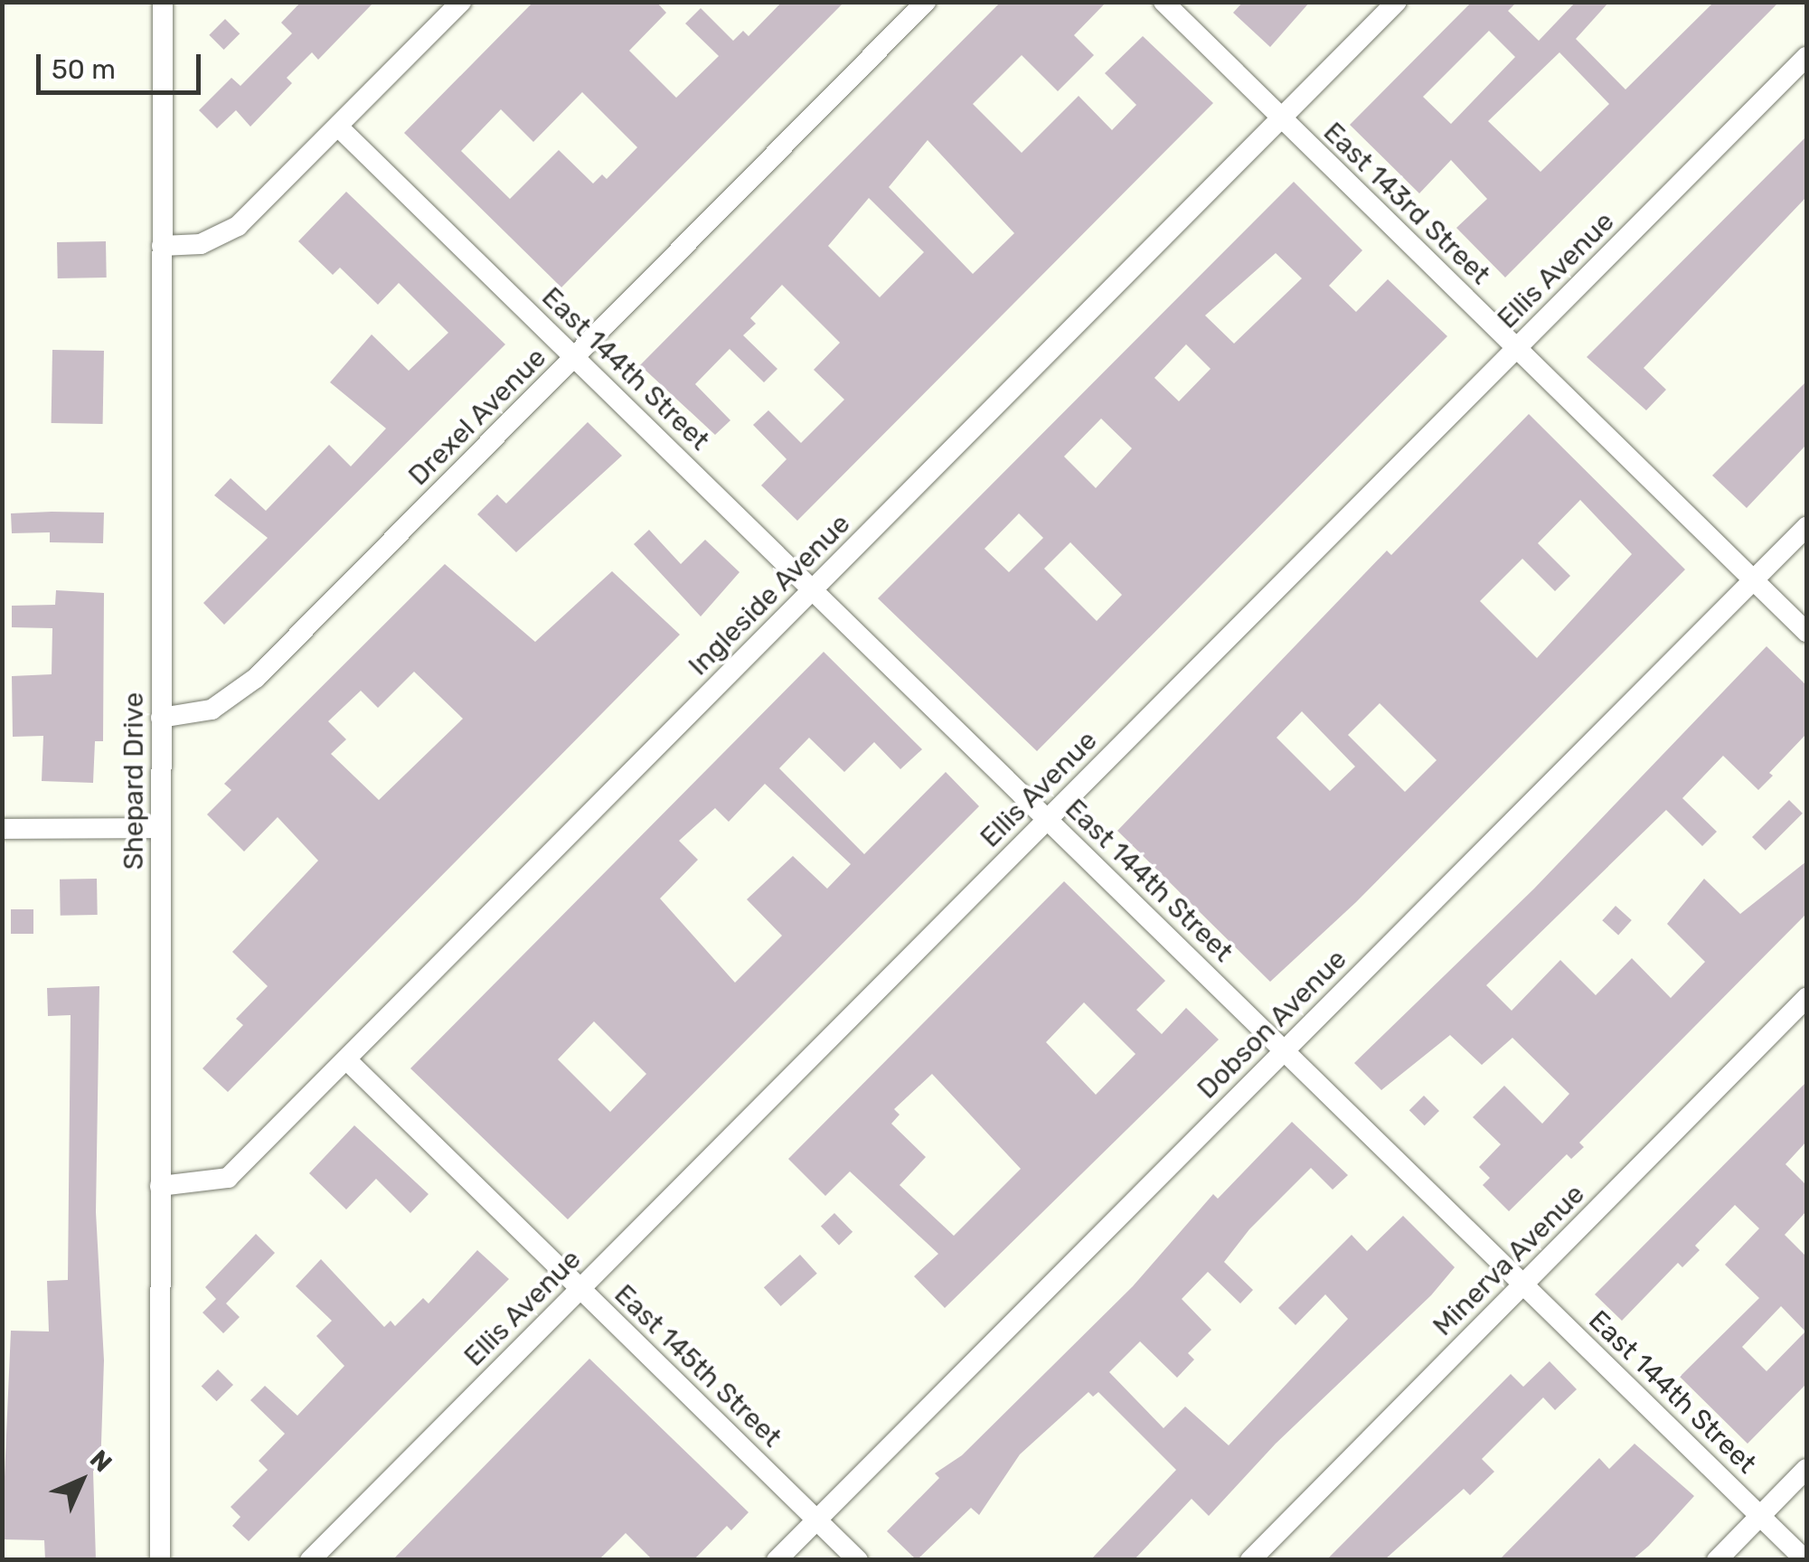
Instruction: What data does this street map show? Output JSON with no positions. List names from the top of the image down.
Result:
{
  "streets": {
    "street": [
      "East 143rd Street",
      "Ellis Avenue",
      "East 144th Street",
      "Drexel Avenue",
      "Ingleside Avenue",
      "Shepard Drive",
      "Dobson Avenue",
      "Minerva Avenue",
      "East 145th Street"
    ]
  },
  "crossings": [
    ["East 143rd Street", "Ellis Avenue"],
    ["East 143rd Street", "Ingleside Avenue"],
    ["East 143rd Street", "Dobson Avenue"],
    ["Ellis Avenue", "East 144th Street"],
    ["Ellis Avenue", "East 145th Street"],
    ["East 144th Street", "Drexel Avenue"],
    ["East 144th Street", "Ingleside Avenue"],
    ["East 144th Street", "Dobson Avenue"],
    ["East 144th Street", "Minerva Avenue"],
    ["Drexel Avenue", "Shepard Drive"],
    ["Ingleside Avenue", "Shepard Drive"],
    ["Ingleside Avenue", "East 145th Street"],
    ["Dobson Avenue", "East 145th Street"]
  ],
  "scale_bar": "50 m",
  "north": "top right"
}
